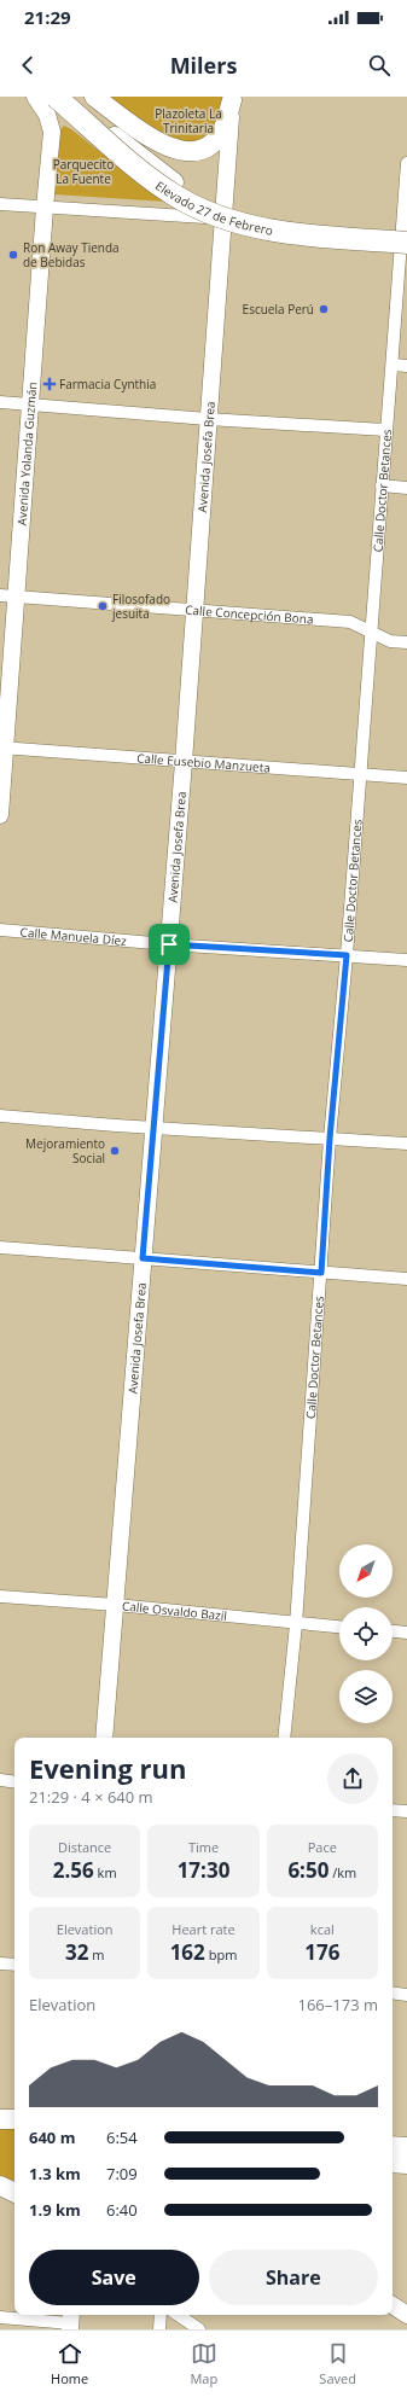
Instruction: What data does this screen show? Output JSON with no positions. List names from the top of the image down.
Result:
{
  "streets": {
    "highway": ["Elevado 27 de Febrero"],
    "main road": ["Avenida Yolanda Guzmán", "Avenida Josefa Brea"],
    "street": [
      "Calle Doctor Betances",
      "Calle Concepción Bona",
      "Calle Eusebio Manzueta",
      "Calle Manuela Díez",
      "Calle Osvaldo Bazil"
    ]
  },
  "crossings": [
    ["Elevado 27 de Febrero", "Calle Doctor Betances"],
    ["Avenida Yolanda Guzmán", "Calle Concepción Bona"],
    ["Avenida Yolanda Guzmán", "Calle Eusebio Manzueta"],
    ["Avenida Josefa Brea", "Calle Concepción Bona"],
    ["Avenida Josefa Brea", "Calle Eusebio Manzueta"],
    ["Avenida Josefa Brea", "Calle Manuela Díez"],
    ["Avenida Josefa Brea", "Calle Osvaldo Bazil"],
    ["Calle Doctor Betances", "Calle Concepción Bona"],
    ["Calle Doctor Betances", "Calle Eusebio Manzueta"],
    ["Calle Doctor Betances", "Calle Manuela Díez"],
    ["Calle Doctor Betances", "Calle Osvaldo Bazil"]
  ],
  "parks": ["Plazoleta La Trinitaria", "Parquecito La Fuente"],
  "places": {
    "other": [
      "Ron Away Tienda de Bebidas",
      "Escuela Perú",
      "Filosofado jesuita",
      "Mejoramiento Social"
    ],
    "health": ["Farmacia Cynthia"]
  },
  "north": "bottom left",
  "page": {
    "status": "21:29",
    "header": "Milers",
    "heading": ["Evening run", "21:29 · 4 × 640 m"],
    "stats": [
      ["Distance", "2.56 km"],
      ["Time", "17:30"],
      ["Pace", "6:50 /km"],
      ["Elevation", "32 m"],
      ["Heart rate", "162 bpm"],
      ["kcal", "176"]
    ],
    "chart": ["Elevation", "166–173 m"],
    "list": [
      {
        "name": "640 m",
        "note": "6:54"
      },
      {
        "name": "1.3 km",
        "note": "7:09"
      },
      {
        "name": "1.9 km",
        "note": "6:40"
      }
    ],
    "buttons": ["Save", "Share"],
    "tabs": ["Home", "Map", "Saved"]
  }
}
